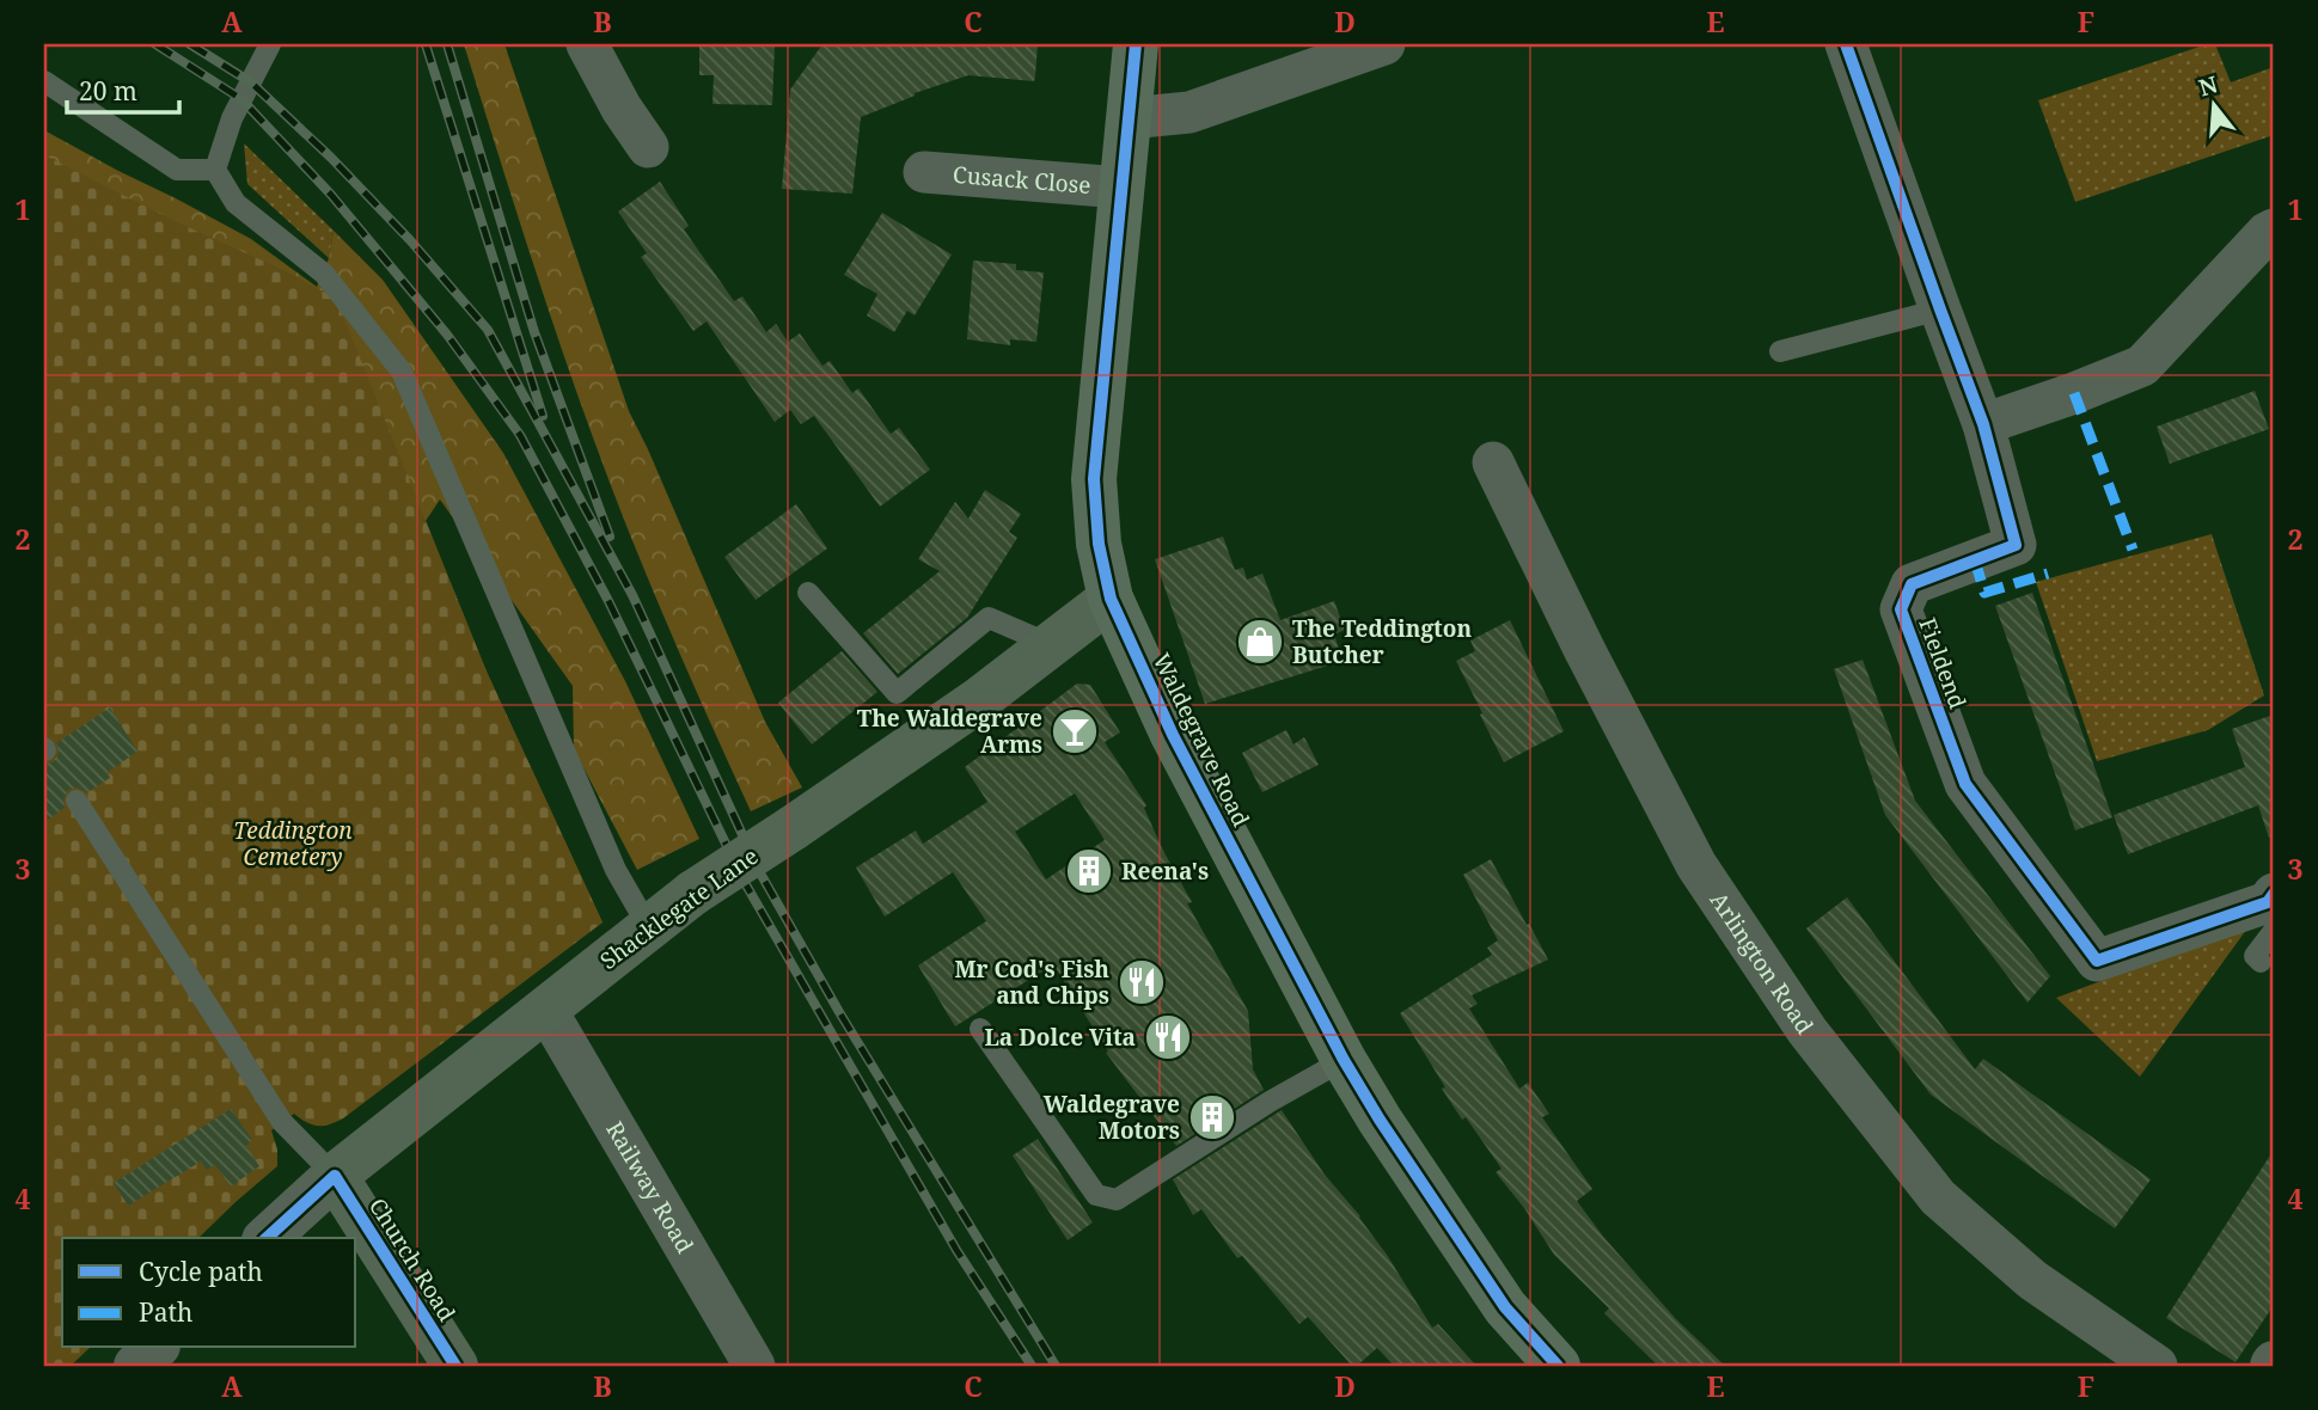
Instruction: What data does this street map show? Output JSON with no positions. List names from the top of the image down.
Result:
{
  "streets": {
    "main road": ["Waldegrave Road", "Shacklegate Lane", "Church Road"],
    "street": [
      "Cusack Close",
      "Fieldend",
      "Arlington Road",
      "Railway Road"
    ]
  },
  "crossings": [
    ["Cusack Close", "Waldegrave Road"],
    ["Waldegrave Road", "Shacklegate Lane"],
    ["Shacklegate Lane", "Railway Road"],
    ["Shacklegate Lane", "Church Road"]
  ],
  "parks": ["Teddington Cemetery"],
  "places": {
    "shop": ["The Teddington Butcher"],
    "bar": ["The Waldegrave Arms"],
    "building": ["Reena's", "Waldegrave Motors"],
    "restaurant": ["Mr Cod's Fish and Chips", "La Dolce Vita"]
  },
  "legend": ["Cycle path", "Path"],
  "scale_bar": "20 m",
  "north": "top",
  "grid": {
    "columns": [
      "A",
      "B",
      "C",
      "D",
      "E",
      "F"
    ],
    "rows": [
      "1",
      "2",
      "3",
      "4"
    ]
  }
}
